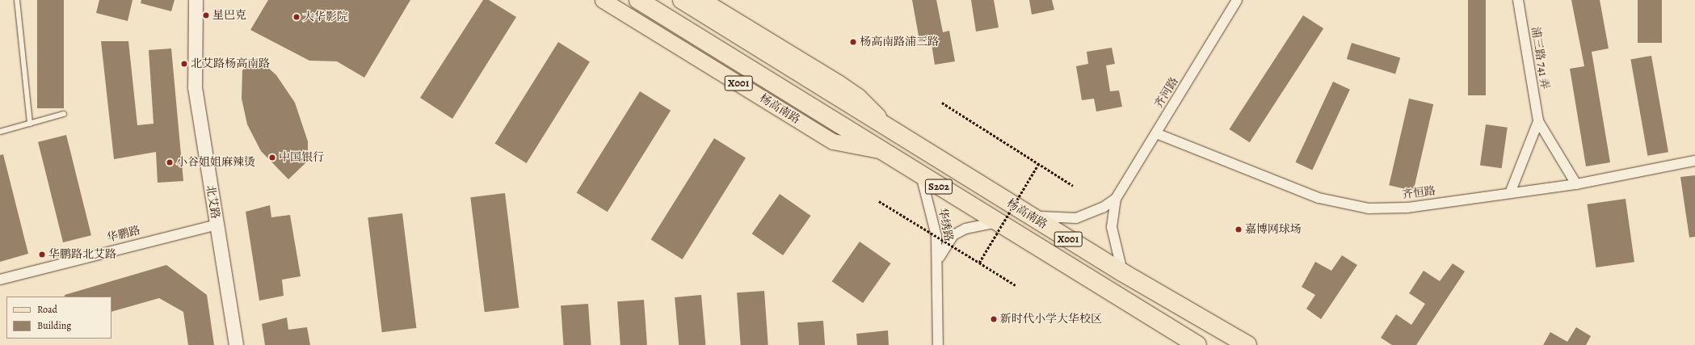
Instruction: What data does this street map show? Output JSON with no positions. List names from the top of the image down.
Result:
{
  "streets": {
    "highway": ["X001", "杨高南路", "S202"],
    "street": [
      "浦三路 741 弄",
      "齐河路",
      "齐恒路",
      "北艾路",
      "华绣路",
      "华鹏路"
    ]
  },
  "crossings": [
    ["齐河路", "杨高南路"],
    ["齐河路", "齐恒路"],
    ["杨高南路", "华绣路"],
    ["北艾路", "华鹏路"]
  ],
  "places": [
    "星巴克",
    "大华影院",
    "杨高南路浦三路",
    "北艾路杨高南路",
    "中国银行",
    "小谷姐姐麻辣烫",
    "嘉博网球场",
    "华鹏路北艾路",
    "新时代小学大华校区"
  ],
  "legend": ["Road", "Building"]
}
